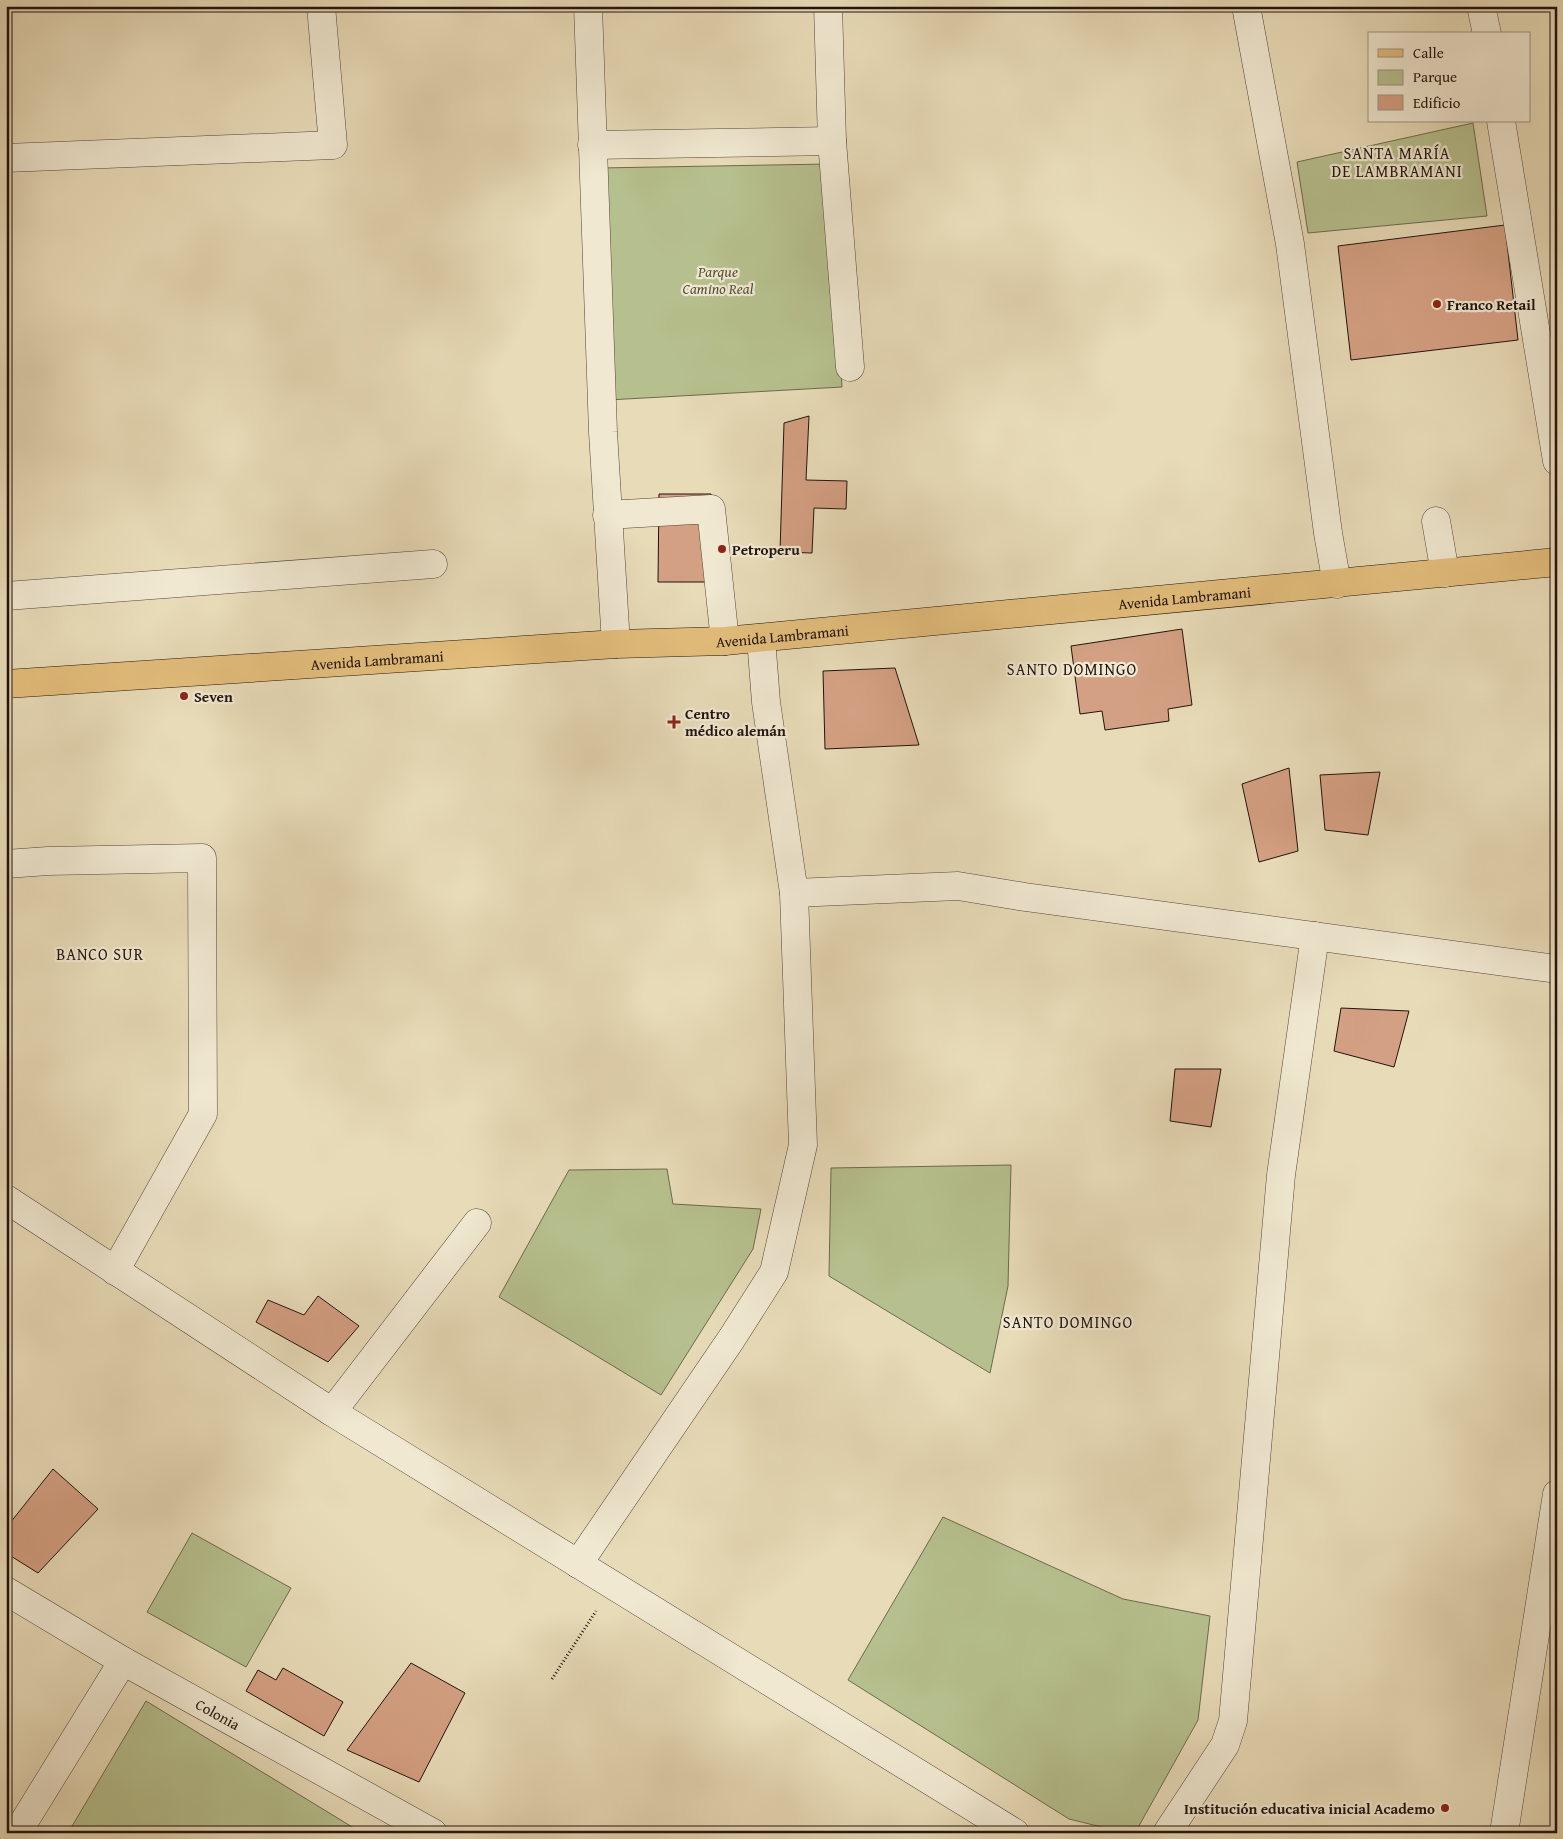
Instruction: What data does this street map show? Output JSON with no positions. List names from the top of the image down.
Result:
{
  "streets": {
    "main road": ["Avenida Lambramani"],
    "street": ["Colonia"]
  },
  "districts": [
    "SANTA MARÍA DE LAMBRAMANI",
    "SANTO DOMINGO",
    "BANCO SUR",
    "SANTO DOMINGO"
  ],
  "parks": ["Parque Camino Real"],
  "places": {
    "other": [
      "Franco Retail",
      "Petroperu",
      "Seven",
      "Institución educativa inicial Academo"
    ],
    "health": ["Centro médico alemán"]
  },
  "legend": ["Calle", "Parque", "Edificio"]
}
